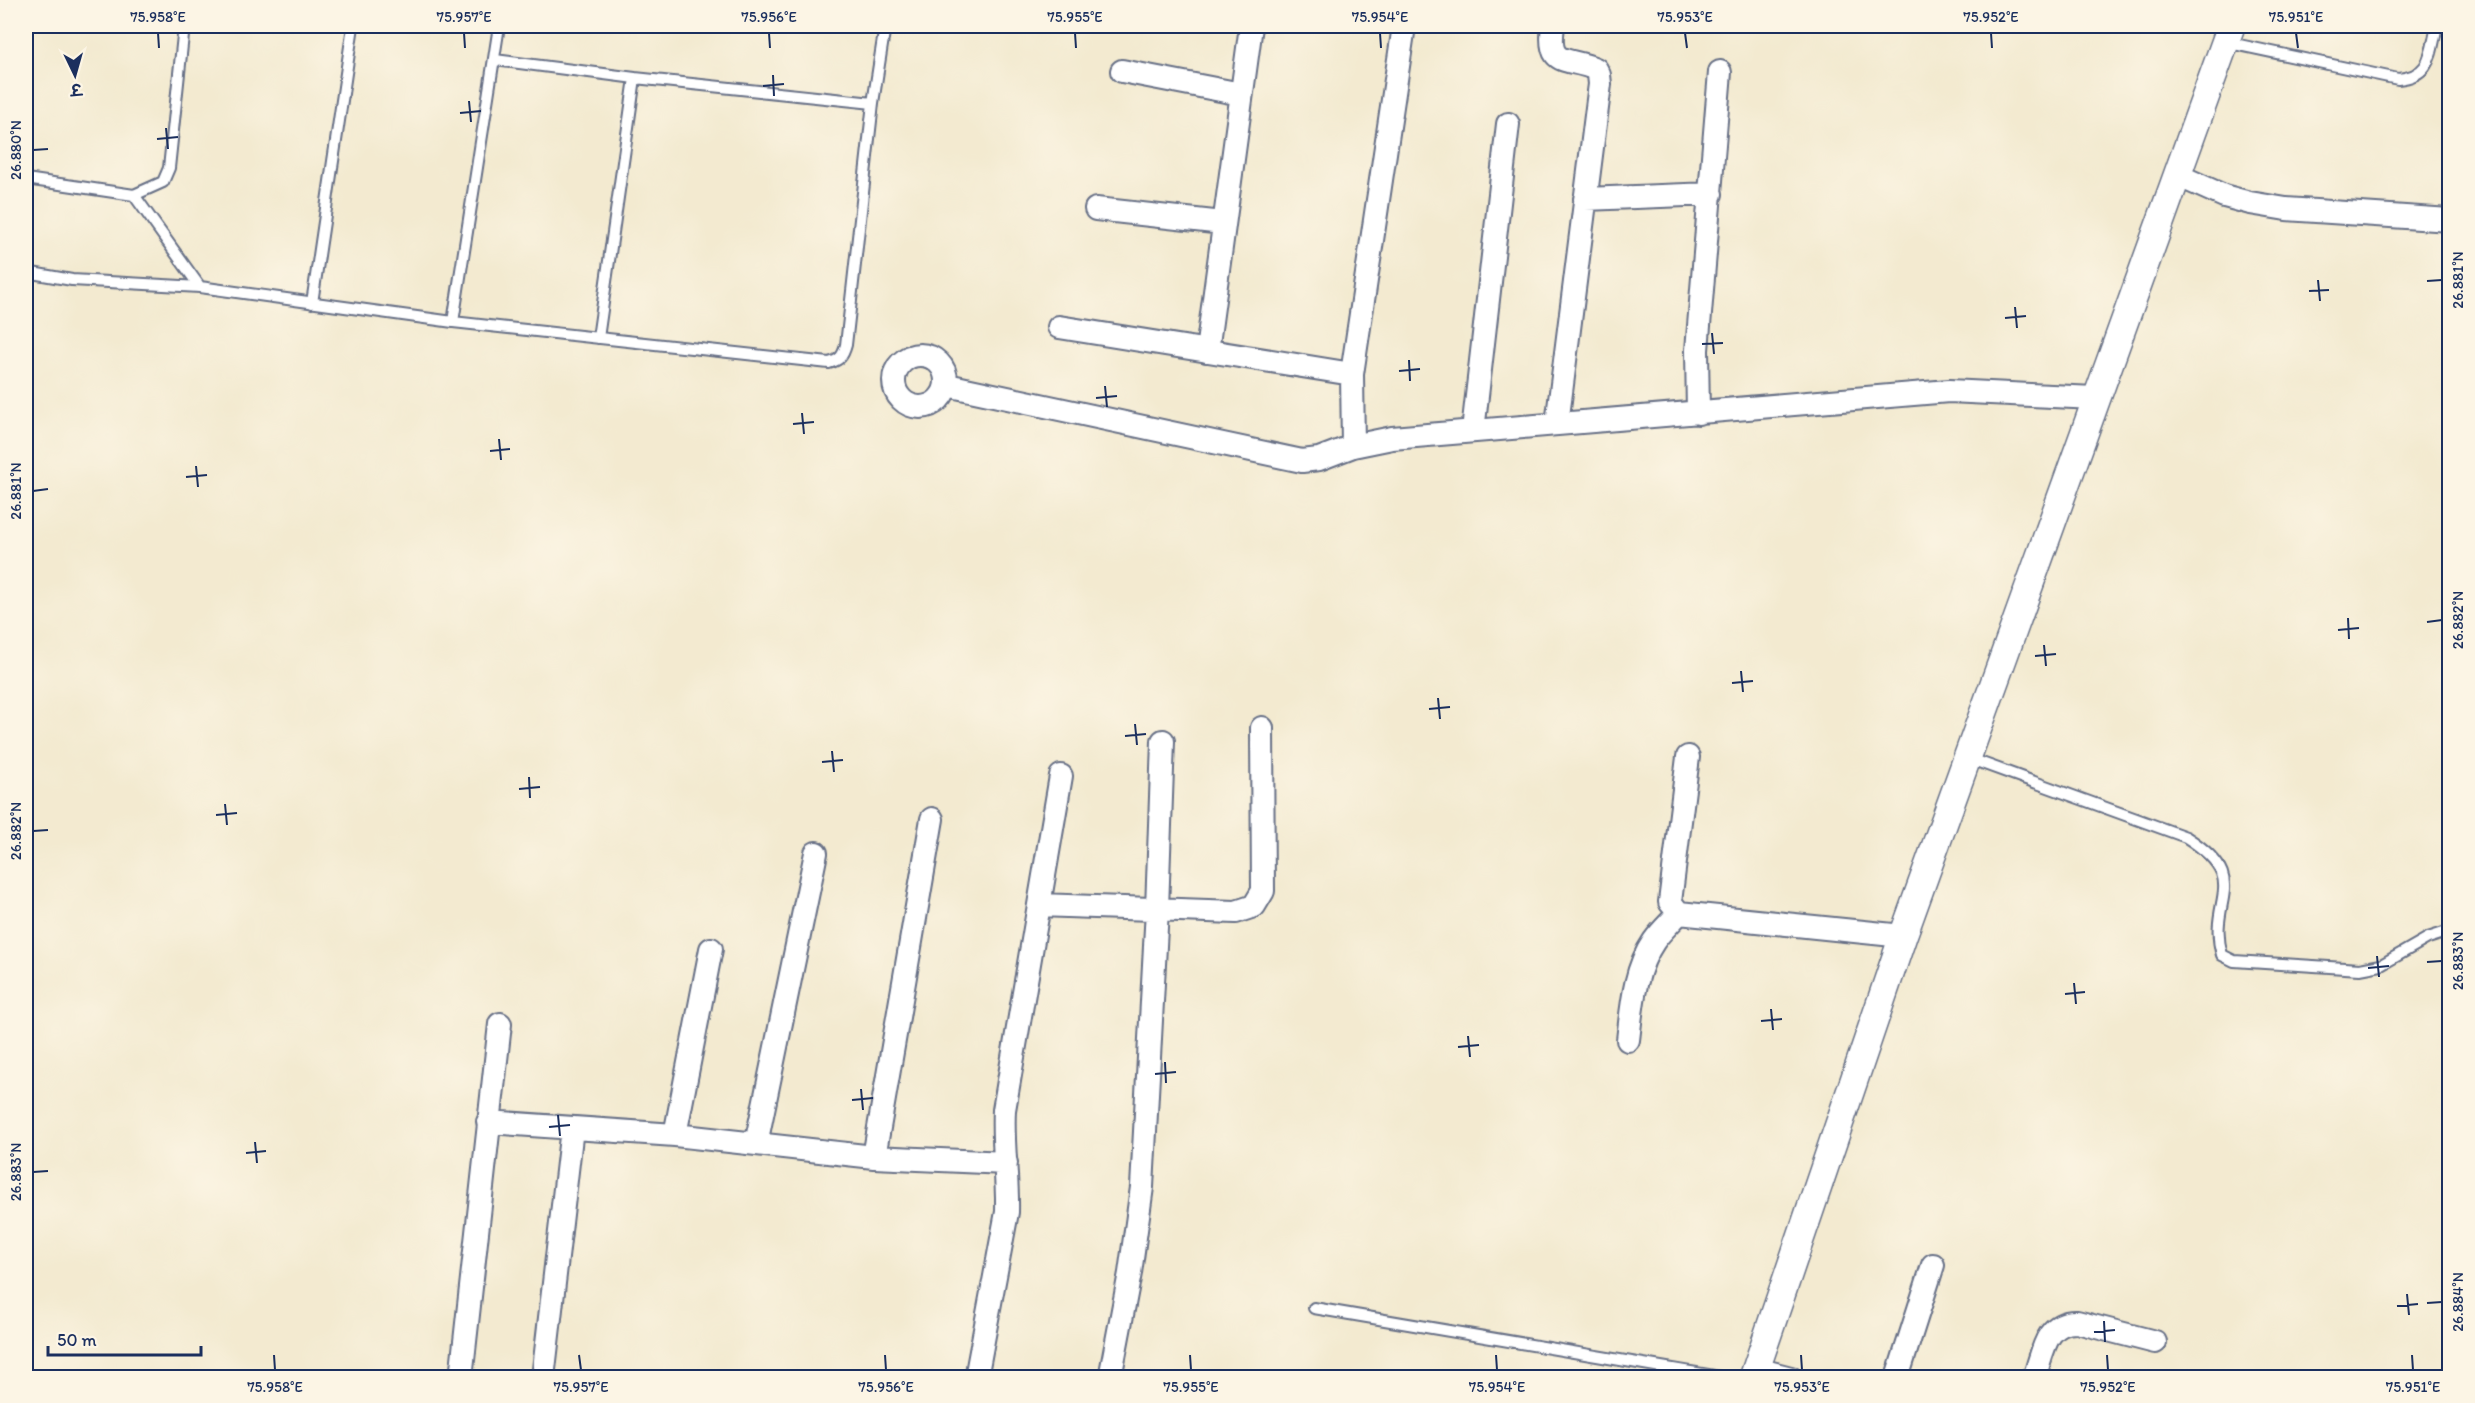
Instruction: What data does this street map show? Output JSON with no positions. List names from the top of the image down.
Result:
{
  "scale_bar": "50 m",
  "north": "bottom",
  "coordinates": [
    "75.958°E",
    "75.957°E",
    "75.956°E",
    "75.955°E",
    "75.954°E",
    "75.953°E",
    "75.952°E",
    "75.951°E",
    "26.880°N",
    "26.881°N",
    "26.882°N",
    "26.883°N",
    "26.884°N"
  ]
}
